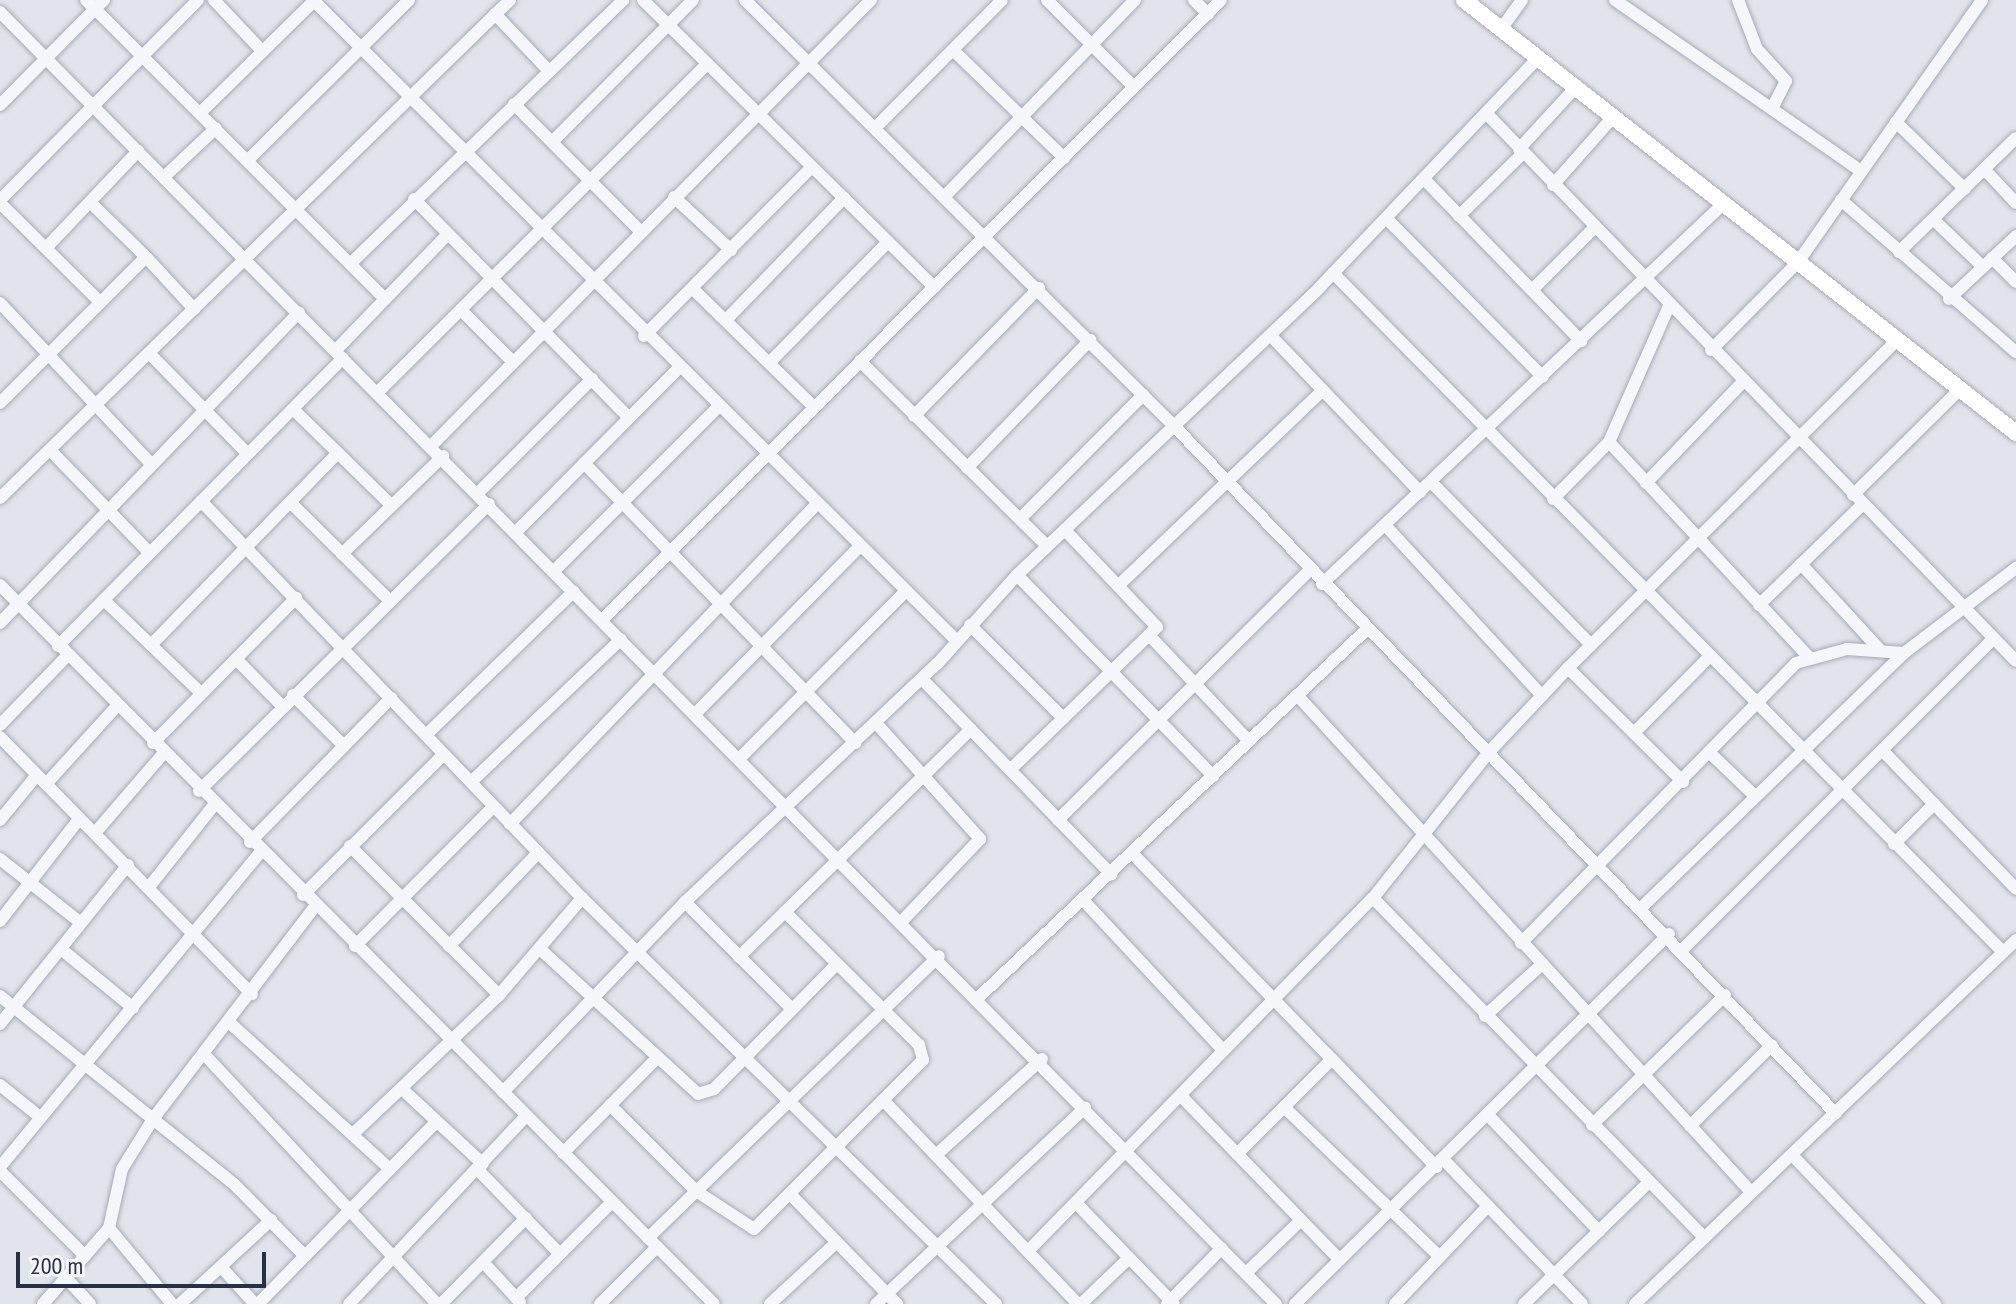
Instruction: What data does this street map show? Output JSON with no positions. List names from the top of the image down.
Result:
{
  "scale_bar": "200 m"
}
